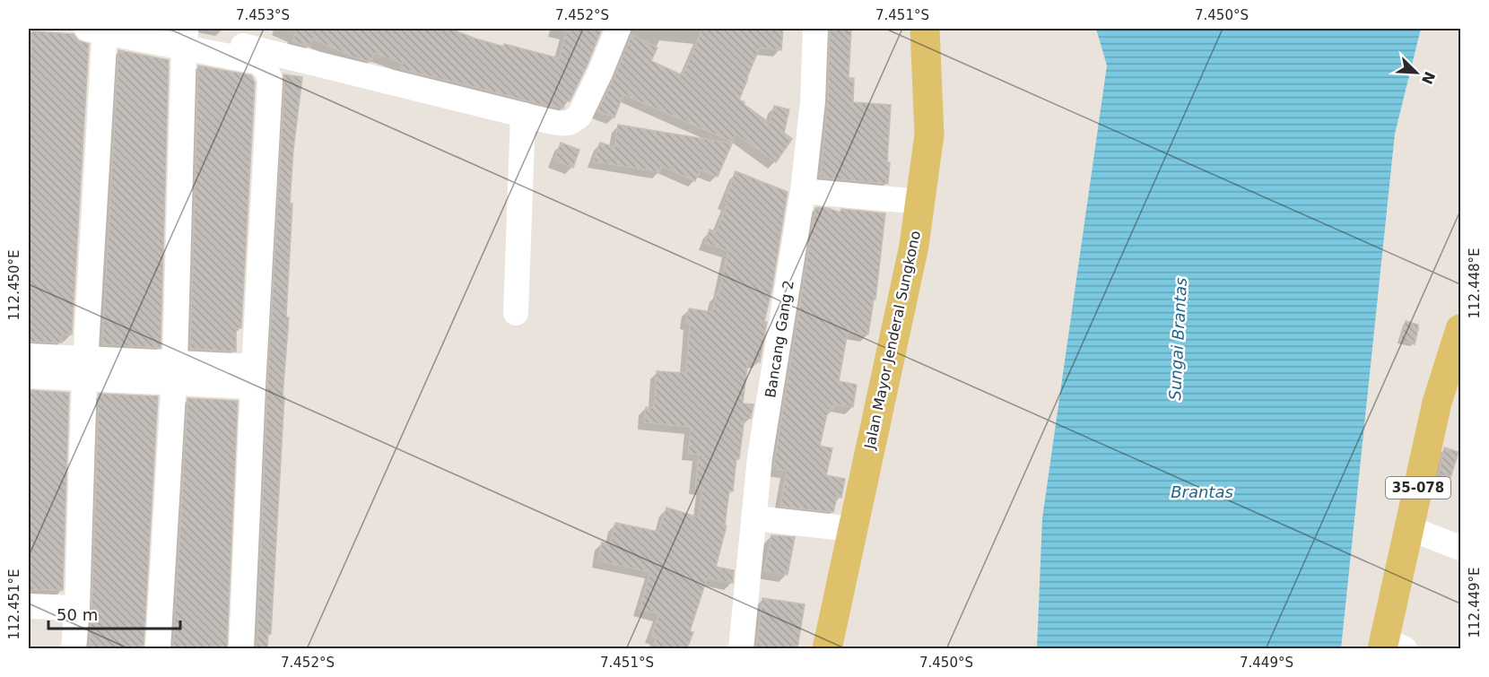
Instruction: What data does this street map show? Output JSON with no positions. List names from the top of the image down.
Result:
{
  "streets": {
    "main road": ["Jalan Mayor Jenderal Sungkono", "35-078"],
    "street": ["Bancang Gang 2"]
  },
  "water": ["Sungai Brantas", "Brantas"],
  "scale_bar": "50 m",
  "north": "bottom right",
  "coordinates": [
    "7.453°S",
    "7.452°S",
    "7.451°S",
    "7.450°S",
    "112.448°E",
    "112.450°E",
    "112.449°E",
    "112.451°E",
    "7.449°S"
  ]
}
